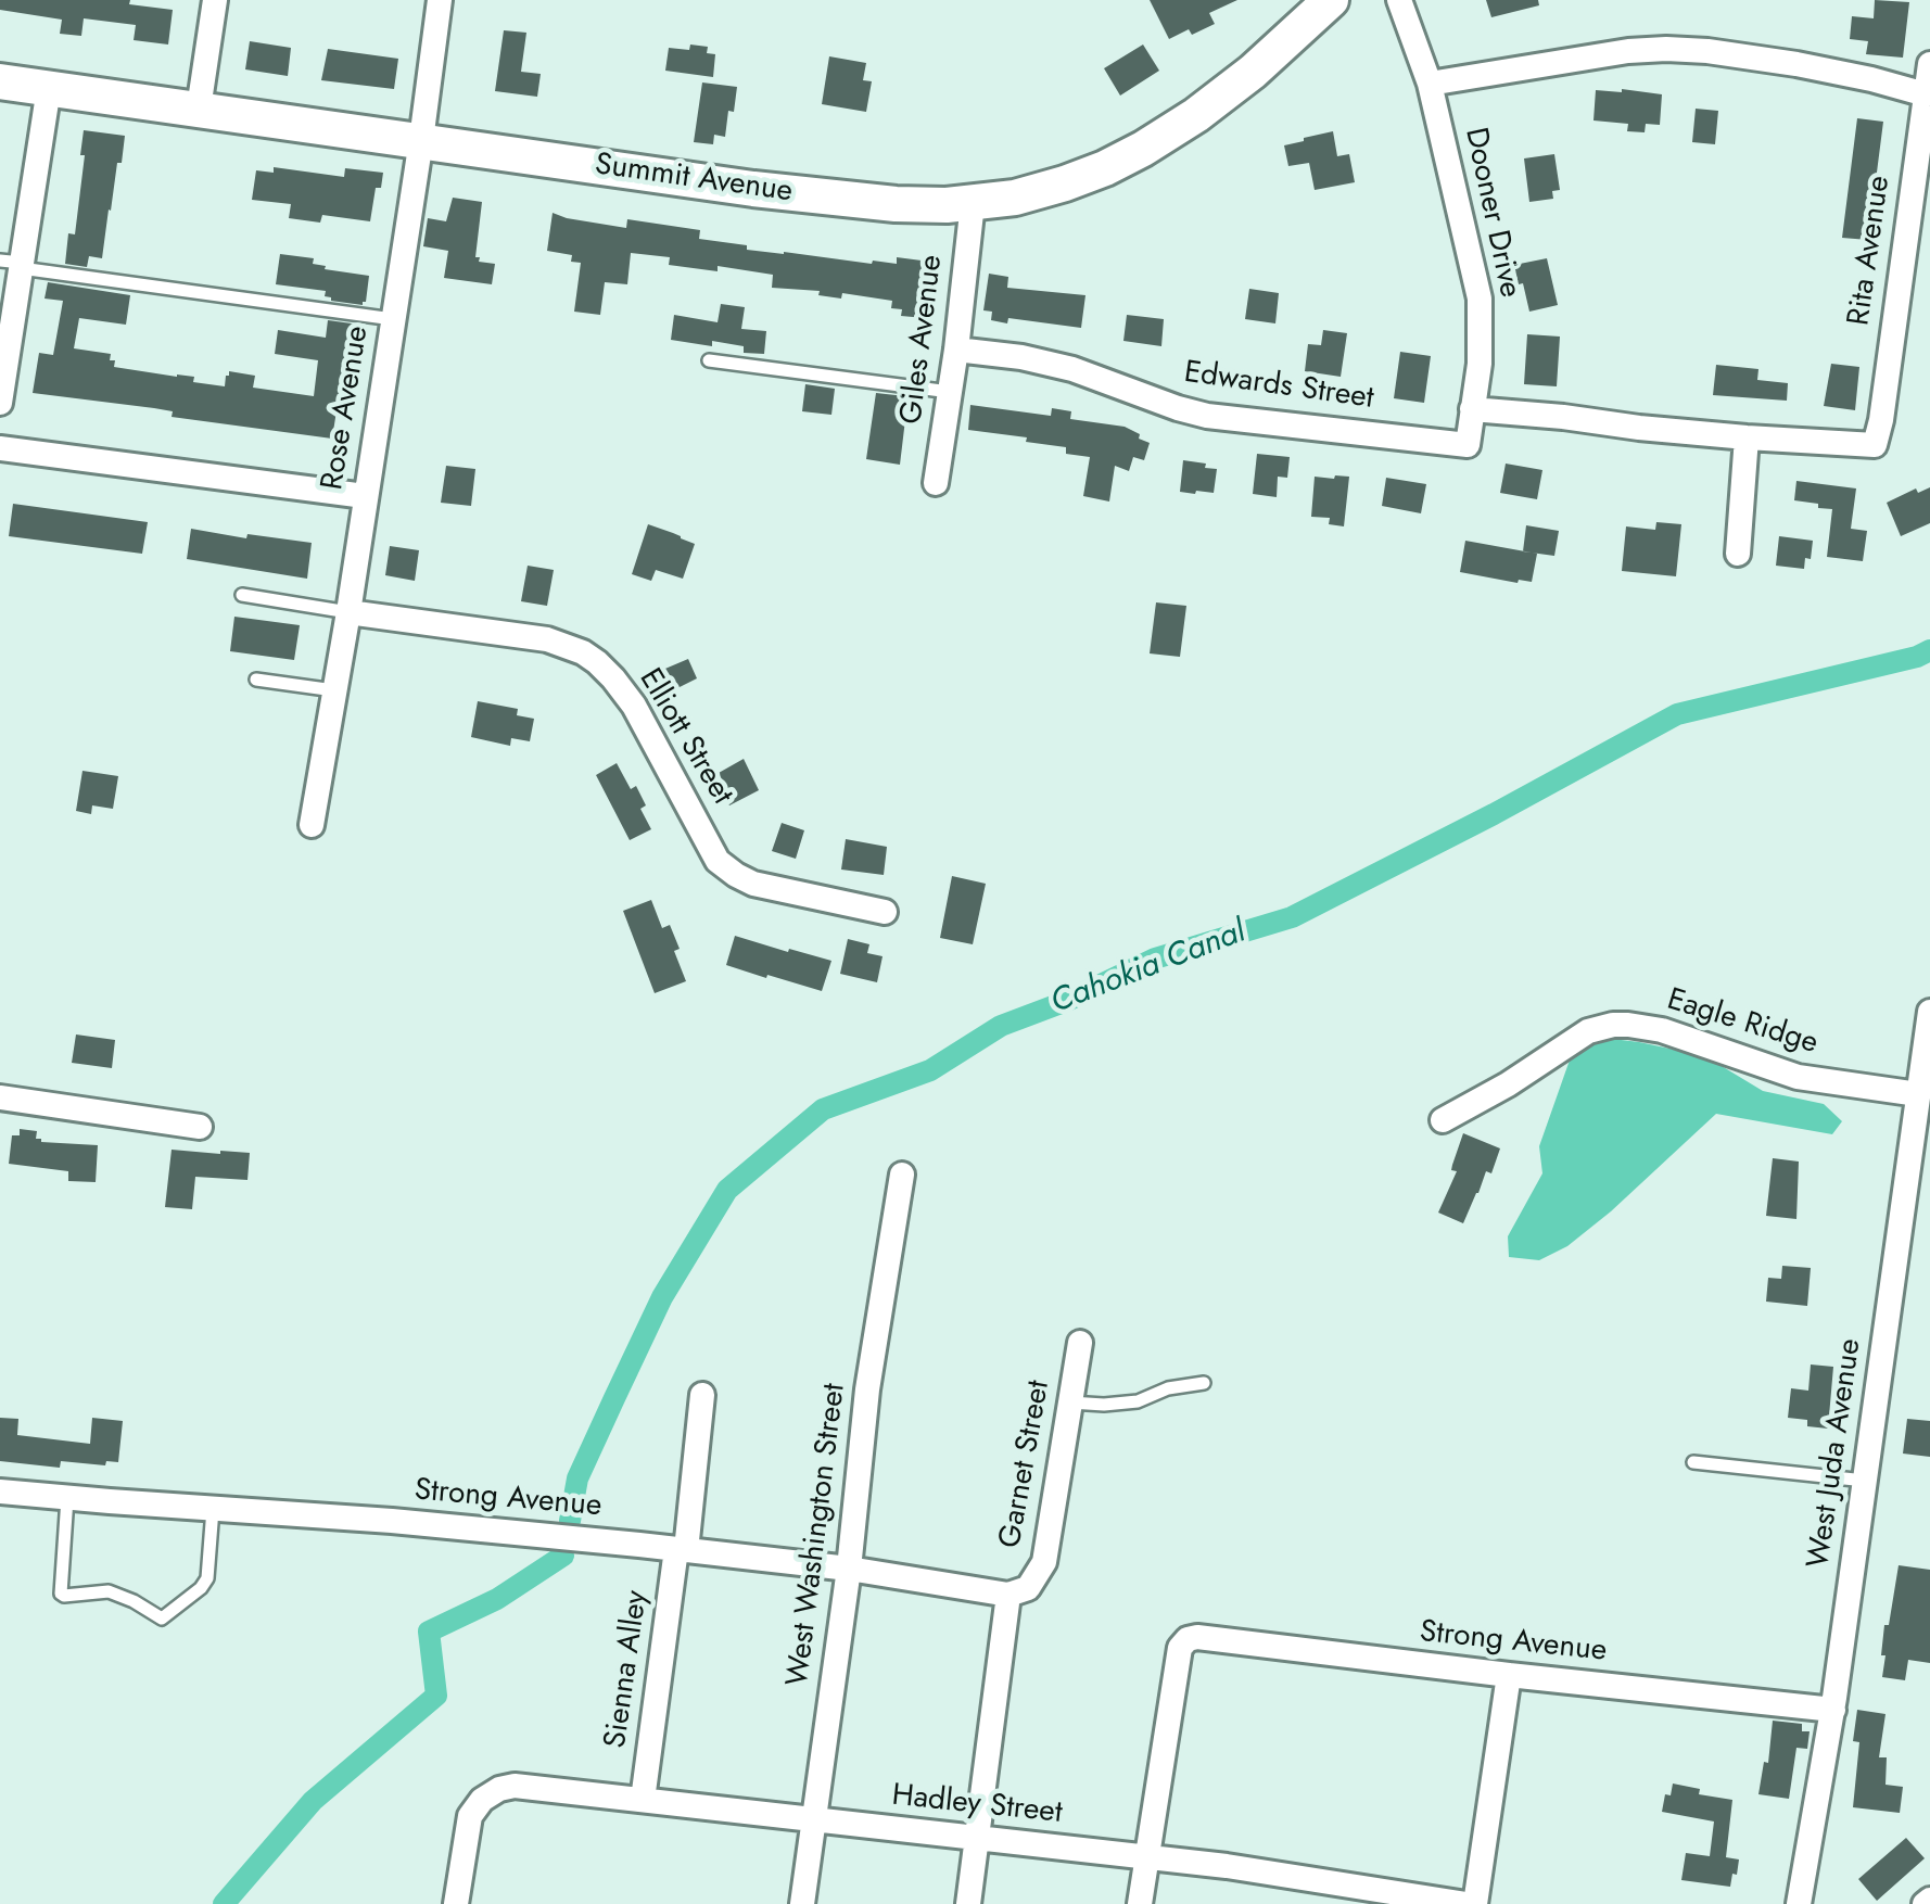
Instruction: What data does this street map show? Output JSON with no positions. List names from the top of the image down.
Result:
{
  "streets": {
    "street": [
      "Summit Avenue",
      "Dooner Drive",
      "Rita Avenue",
      "Giles Avenue",
      "Edwards Street",
      "Rose Avenue",
      "Elliott Street",
      "Eagle Ridge",
      "West Juda Avenue",
      "Garnet Street",
      "Strong Avenue",
      "West Washington Street",
      "Sienna Alley",
      "Hadley Street"
    ]
  },
  "crossings": [
    ["Summit Avenue", "Giles Avenue"],
    ["Summit Avenue", "Rose Avenue"],
    ["Dooner Drive", "Edwards Street"],
    ["Giles Avenue", "Edwards Street"],
    ["Rose Avenue", "Elliott Street"],
    ["Eagle Ridge", "West Juda Avenue"],
    ["West Juda Avenue", "Strong Avenue"],
    ["Garnet Street", "Strong Avenue"],
    ["Strong Avenue", "West Washington Street"],
    ["Strong Avenue", "Sienna Alley"],
    ["Strong Avenue", "Hadley Street"],
    ["West Washington Street", "Hadley Street"],
    ["Sienna Alley", "Hadley Street"]
  ],
  "water": ["Cahokia Canal"]
}
